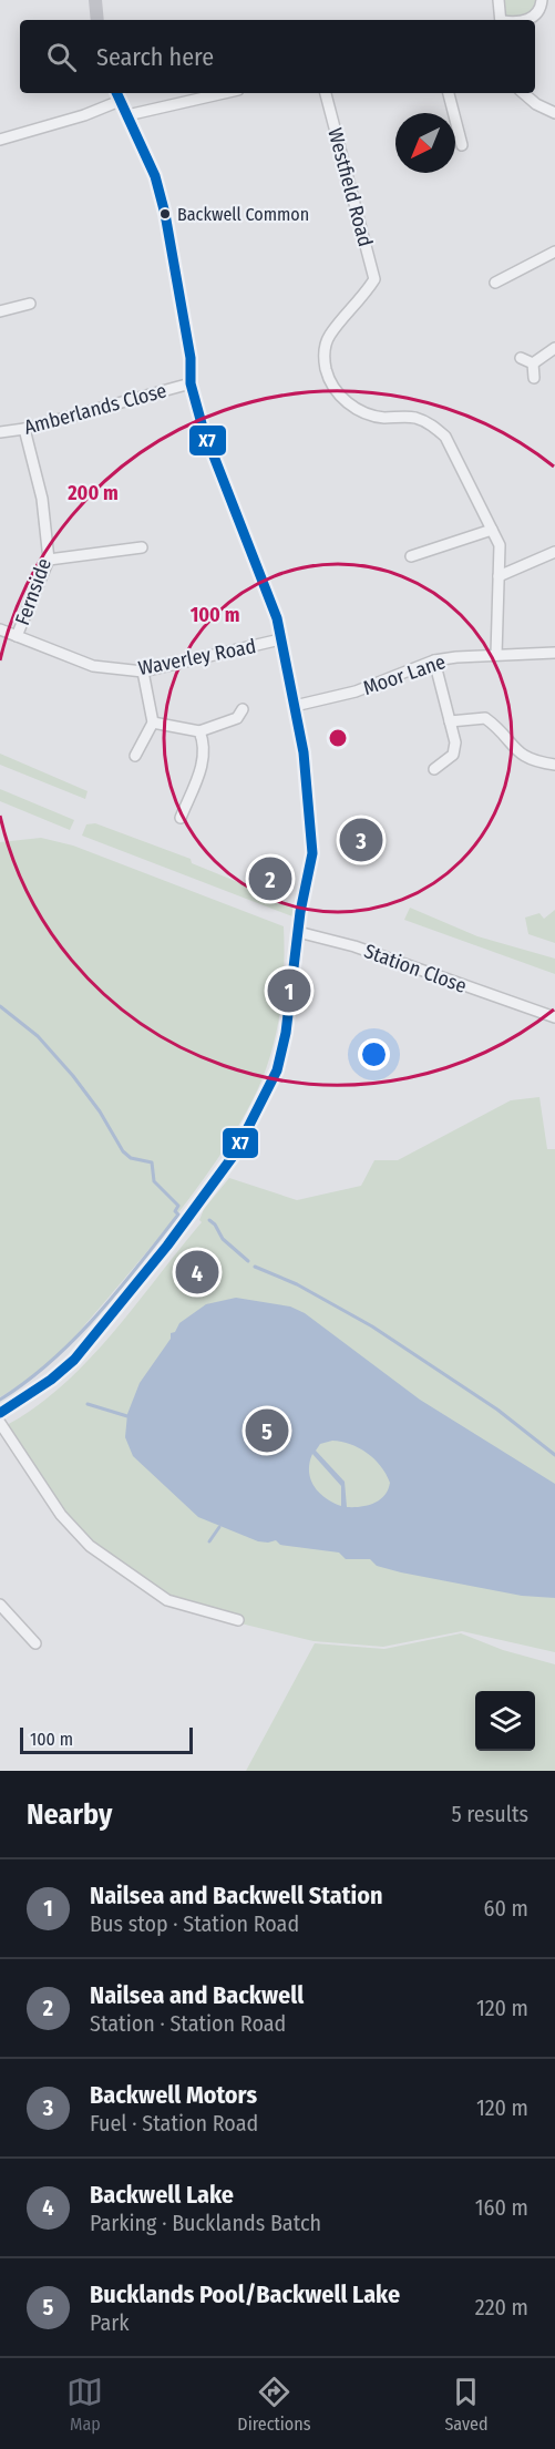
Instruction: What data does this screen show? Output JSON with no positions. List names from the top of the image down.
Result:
{
  "streets": {
    "street": [
      "Westfield Road",
      "Amberlands Close",
      "Fernside",
      "Waverley Road",
      "Moor Lane",
      "Station Close"
    ]
  },
  "crossings": [
    ["Amberlands Close", "Fernside"],
    ["Fernside", "Waverley Road"]
  ],
  "places": ["Backwell Common"],
  "lines": ["transit line X7"],
  "scale_bar": "100 m",
  "north": "bottom left",
  "page": {
    "search": "Search here",
    "pins": [
      "3",
      "2",
      "1",
      "4",
      "5"
    ],
    "scale": "100 m",
    "heading": ["Nearby", "5 results"],
    "list": [
      {
        "mark": "1",
        "name": "Nailsea and Backwell Station",
        "note": "Bus stop · Station Road",
        "value": "60 m"
      },
      {
        "mark": "2",
        "name": "Nailsea and Backwell",
        "note": "Station · Station Road",
        "value": "120 m"
      },
      {
        "mark": "3",
        "name": "Backwell Motors",
        "note": "Fuel · Station Road",
        "value": "120 m"
      },
      {
        "mark": "4",
        "name": "Backwell Lake",
        "note": "Parking · Bucklands Batch",
        "value": "160 m"
      },
      {
        "mark": "5",
        "name": "Bucklands Pool/Backwell Lake",
        "note": "Park",
        "value": "220 m"
      }
    ],
    "nav": ["Map", "Directions", "Saved"]
  },
  "rings": ["200 m", "100 m"]
}
